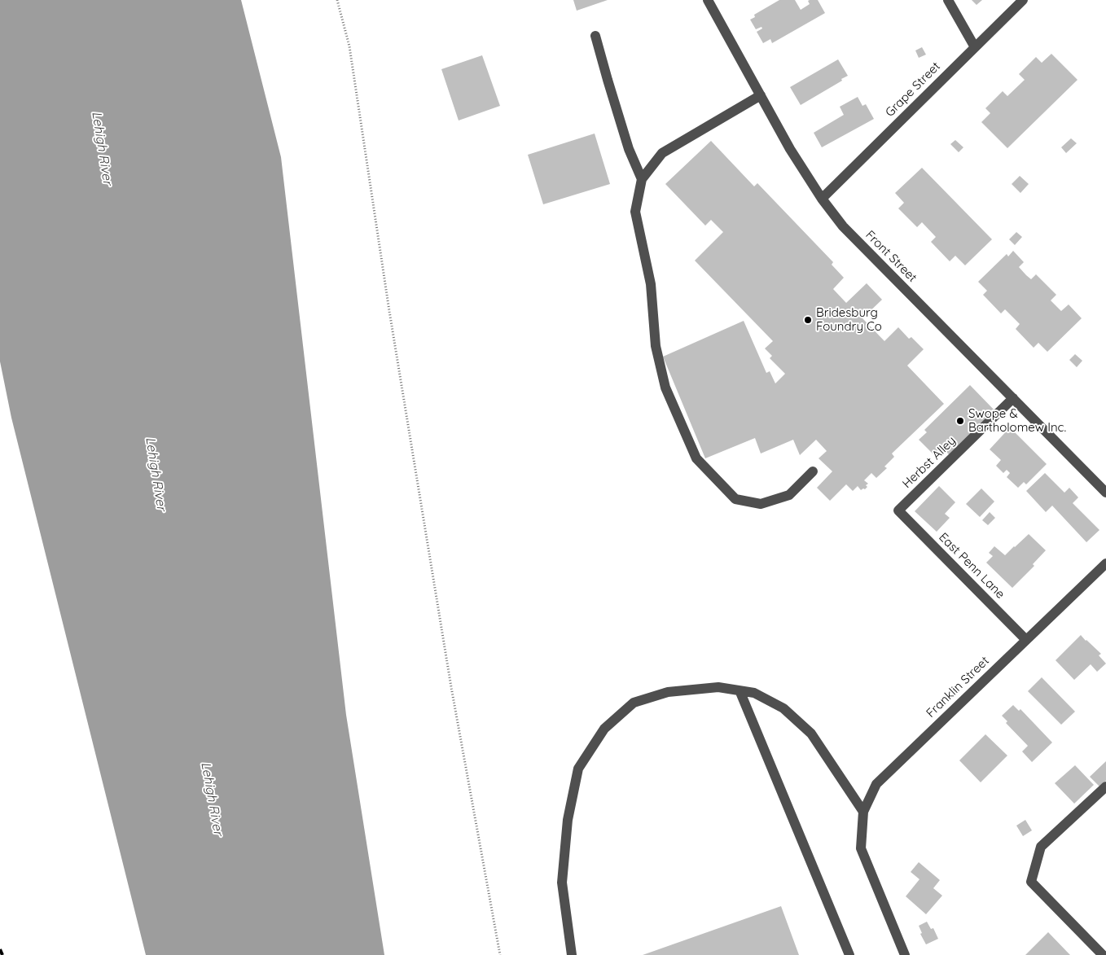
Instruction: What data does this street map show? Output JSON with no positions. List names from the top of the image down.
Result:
{
  "streets": {
    "street": [
      "Grape Street",
      "Front Street",
      "Herbst Alley",
      "East Penn Lane",
      "Franklin Street"
    ]
  },
  "crossings": [
    ["Grape Street", "Front Street"],
    ["Front Street", "Herbst Alley"],
    ["Herbst Alley", "East Penn Lane"],
    ["East Penn Lane", "Franklin Street"]
  ],
  "water": ["Lehigh River"],
  "places": ["Bridesburg Foundry Co", "Swope & Bartholomew Inc."]
}
